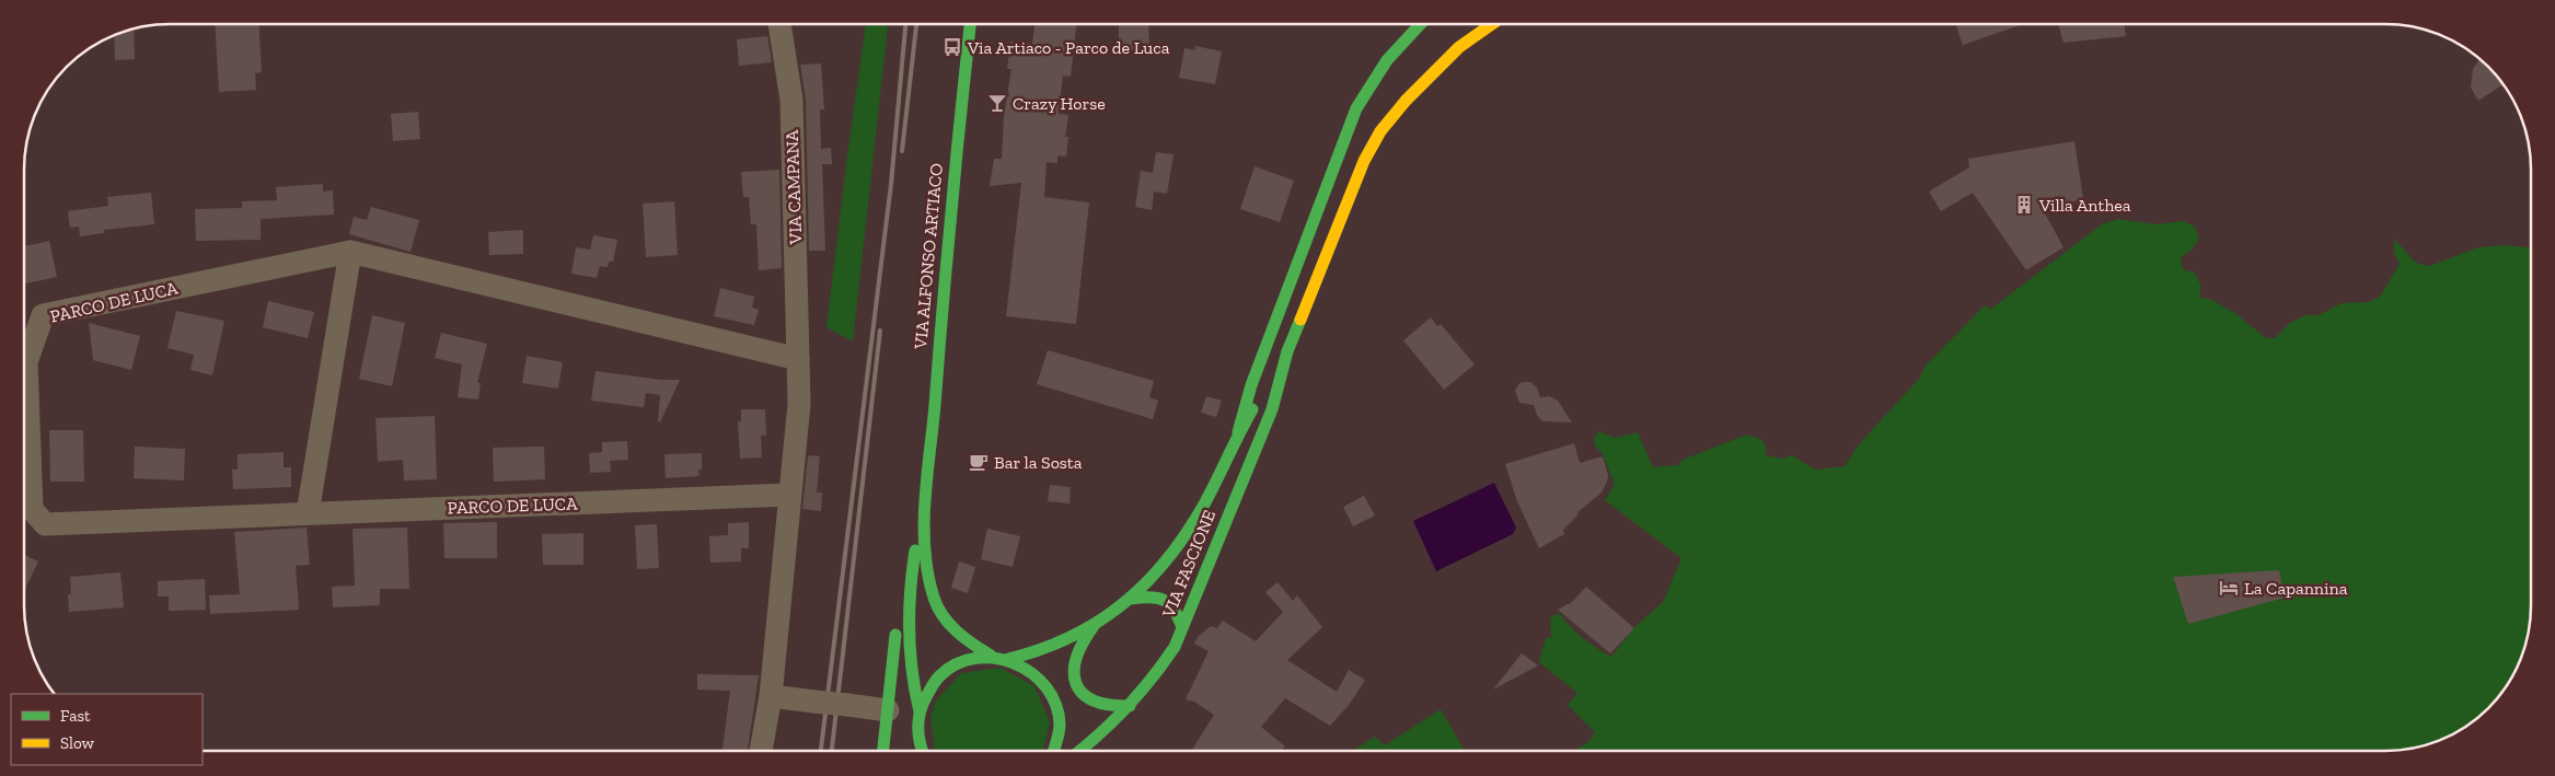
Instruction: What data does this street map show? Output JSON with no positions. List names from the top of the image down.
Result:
{
  "streets": {
    "main road": ["VIA ALFONSO ARTIACO", "VIA FASCIONE"],
    "street": ["VIA CAMPANA", "PARCO DE LUCA"]
  },
  "crossings": [
    ["VIA CAMPANA", "PARCO DE LUCA"]
  ],
  "places": {
    "bus stop": ["Via Artiaco - Parco de Luca"],
    "bar": ["Crazy Horse"],
    "building": ["Villa Anthea"],
    "cafe": ["Bar la Sosta"],
    "hotel": ["La Capannina"]
  },
  "legend": ["Fast", "Slow"]
}
